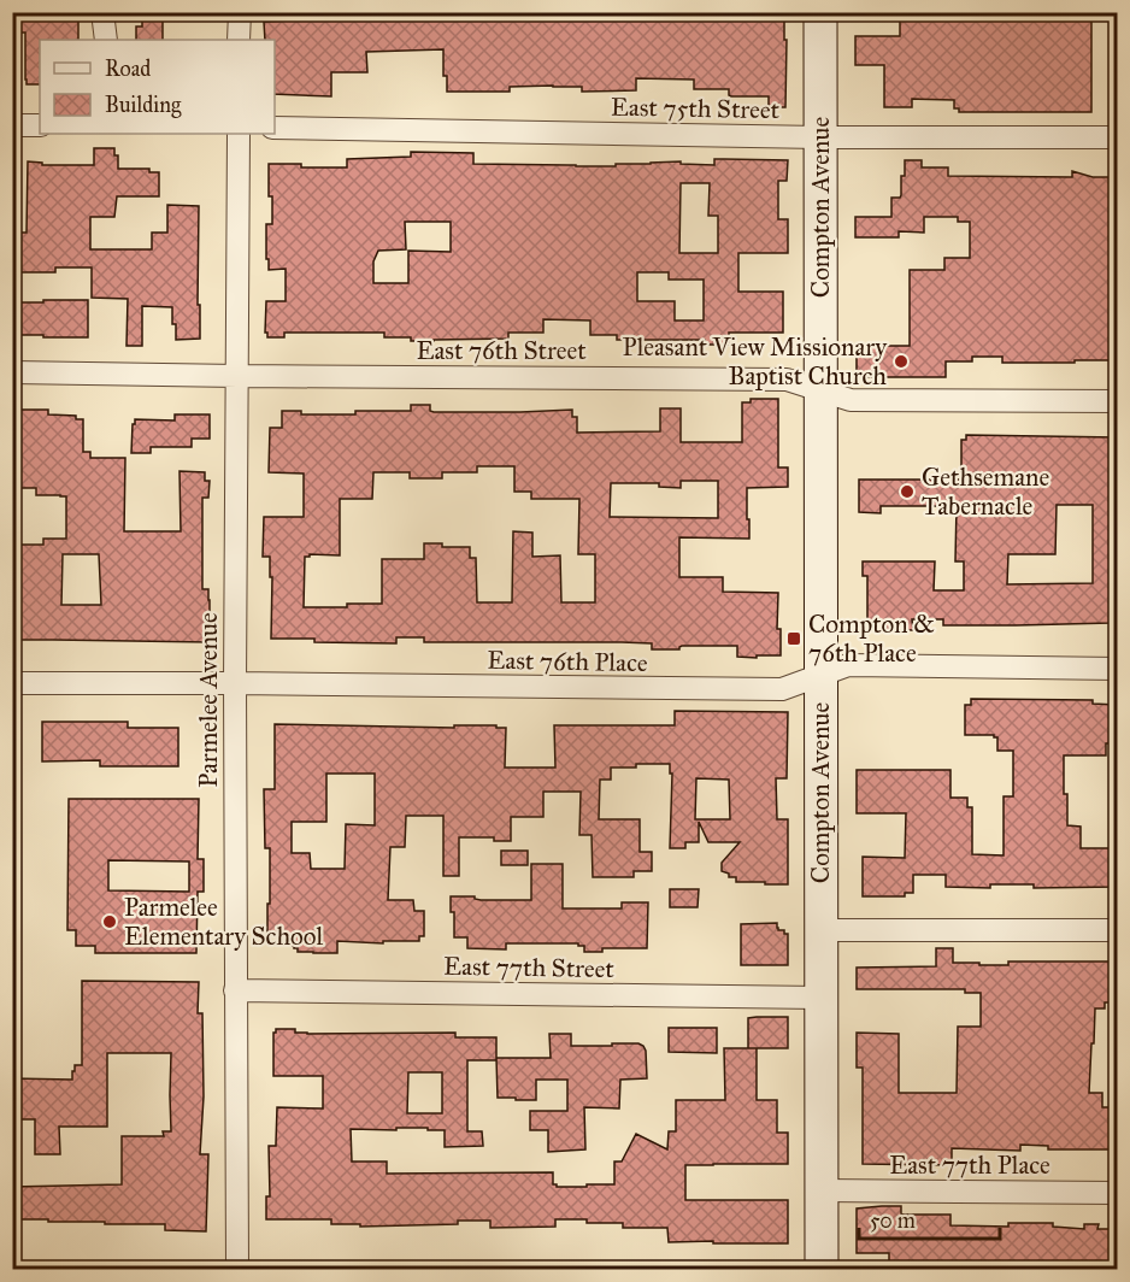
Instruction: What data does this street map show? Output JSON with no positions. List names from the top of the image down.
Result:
{
  "streets": {
    "main road": ["Compton Avenue"],
    "street": [
      "East 75th Street",
      "East 76th Street",
      "East 76th Place",
      "Parmelee Avenue",
      "East 77th Street",
      "East 77th Place"
    ]
  },
  "crossings": [
    ["East 75th Street", "Compton Avenue"],
    ["Compton Avenue", "East 76th Street"],
    ["Compton Avenue", "East 76th Place"],
    ["Compton Avenue", "East 77th Street"],
    ["Compton Avenue", "East 77th Place"],
    ["East 76th Street", "Parmelee Avenue"],
    ["East 76th Place", "Parmelee Avenue"],
    ["Parmelee Avenue", "East 77th Street"]
  ],
  "places": {
    "other": ["Pleasant View Missionary Baptist Church", "Gethsemane Tabernacle", "Parmelee Elementary School"],
    "transit": ["Compton & 76th Place"]
  },
  "legend": ["Road", "Building"],
  "scale_bar": "50 m"
}
